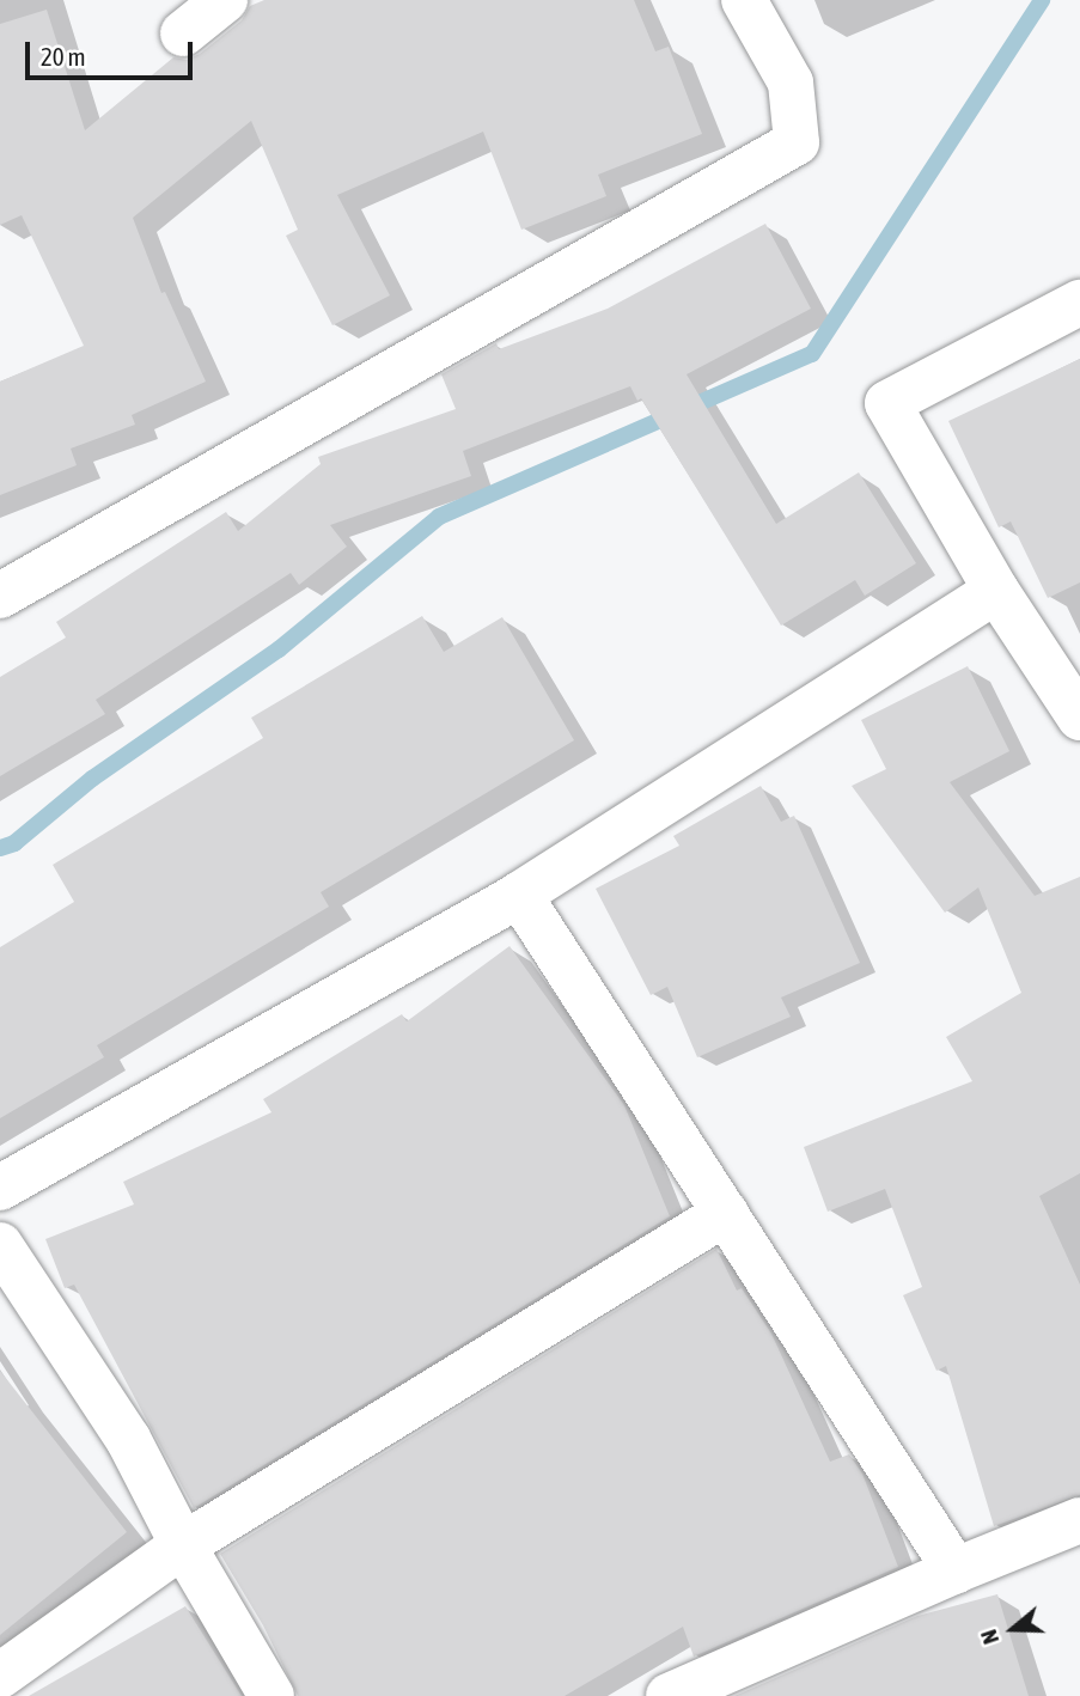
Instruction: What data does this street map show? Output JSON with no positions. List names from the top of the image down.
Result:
{
  "scale_bar": "20 m",
  "north": "left"
}
